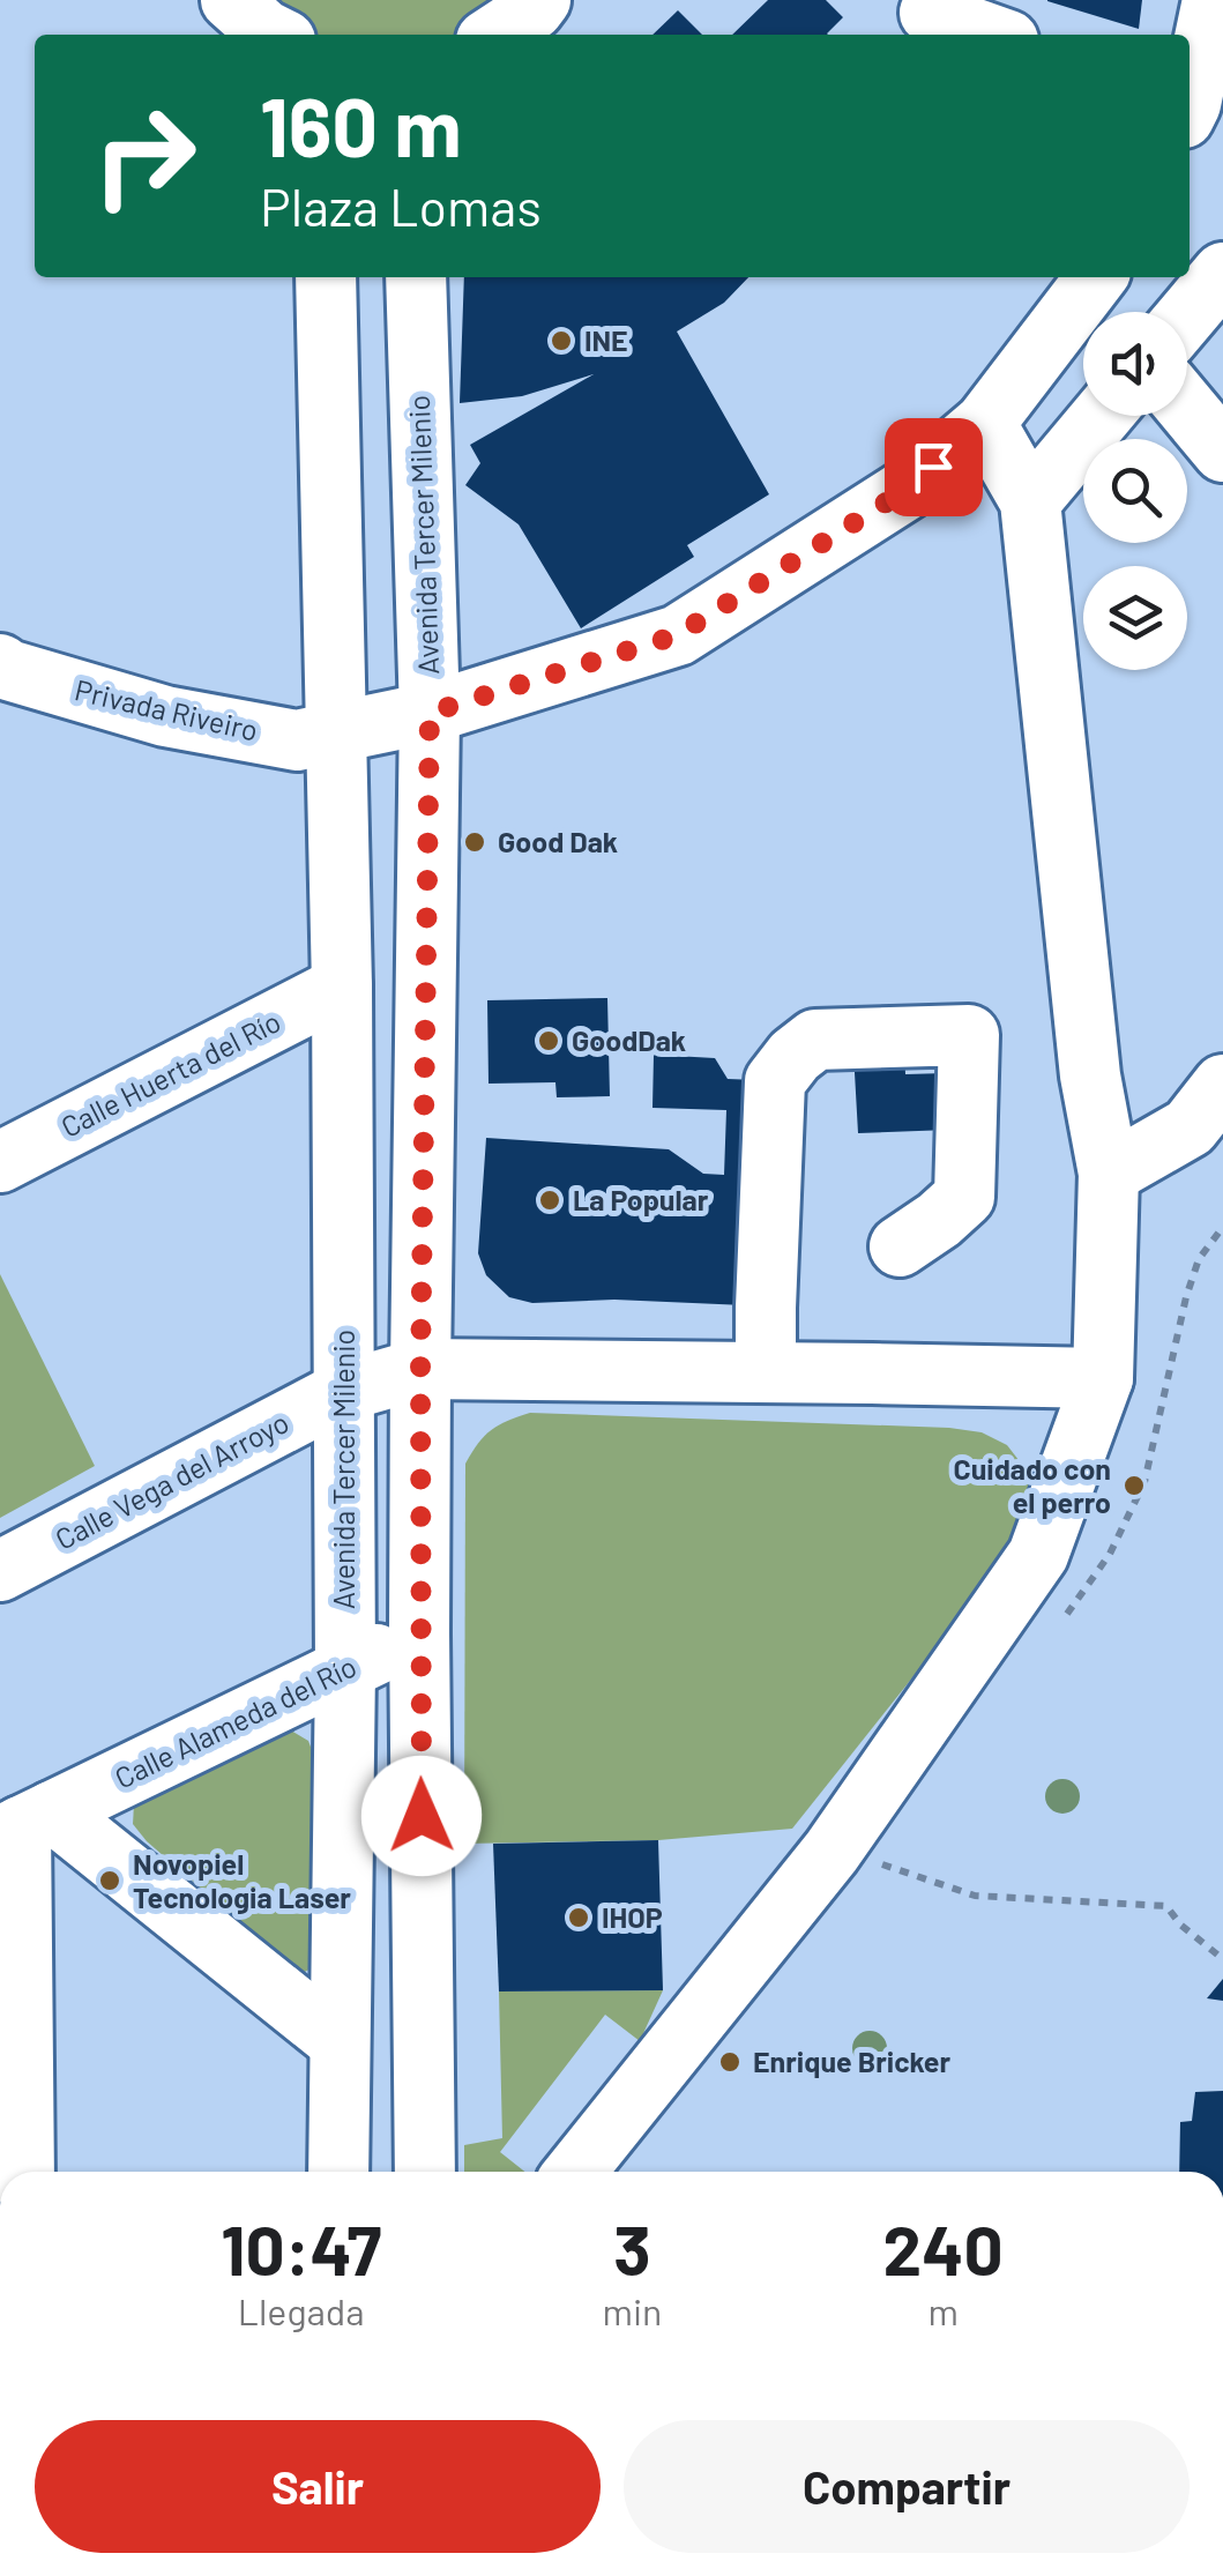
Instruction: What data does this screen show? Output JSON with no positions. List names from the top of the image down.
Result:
{
  "streets": {
    "street": [
      "Avenida Tercer Milenio",
      "Privada Riveiro",
      "Calle Huerta del Río",
      "Calle Vega del Arroyo",
      "Calle Alameda del Río"
    ]
  },
  "crossings": [
    ["Avenida Tercer Milenio", "Privada Riveiro"],
    ["Avenida Tercer Milenio", "Calle Huerta del Río"],
    ["Avenida Tercer Milenio", "Calle Vega del Arroyo"],
    ["Avenida Tercer Milenio", "Calle Alameda del Río"]
  ],
  "places": [
    "INE",
    "Good Dak",
    "GoodDak",
    "La Popular",
    "Cuidado con el perro",
    "Novopiel Tecnologia Laser",
    "IHOP",
    "Enrique Bricker"
  ],
  "page": {
    "turn": ["160 m", "Plaza Lomas"],
    "eta": [
      "10:47",
      "Llegada",
      "3",
      "min",
      "240",
      "m"
    ],
    "buttons": ["Salir", "Compartir"]
  }
}
